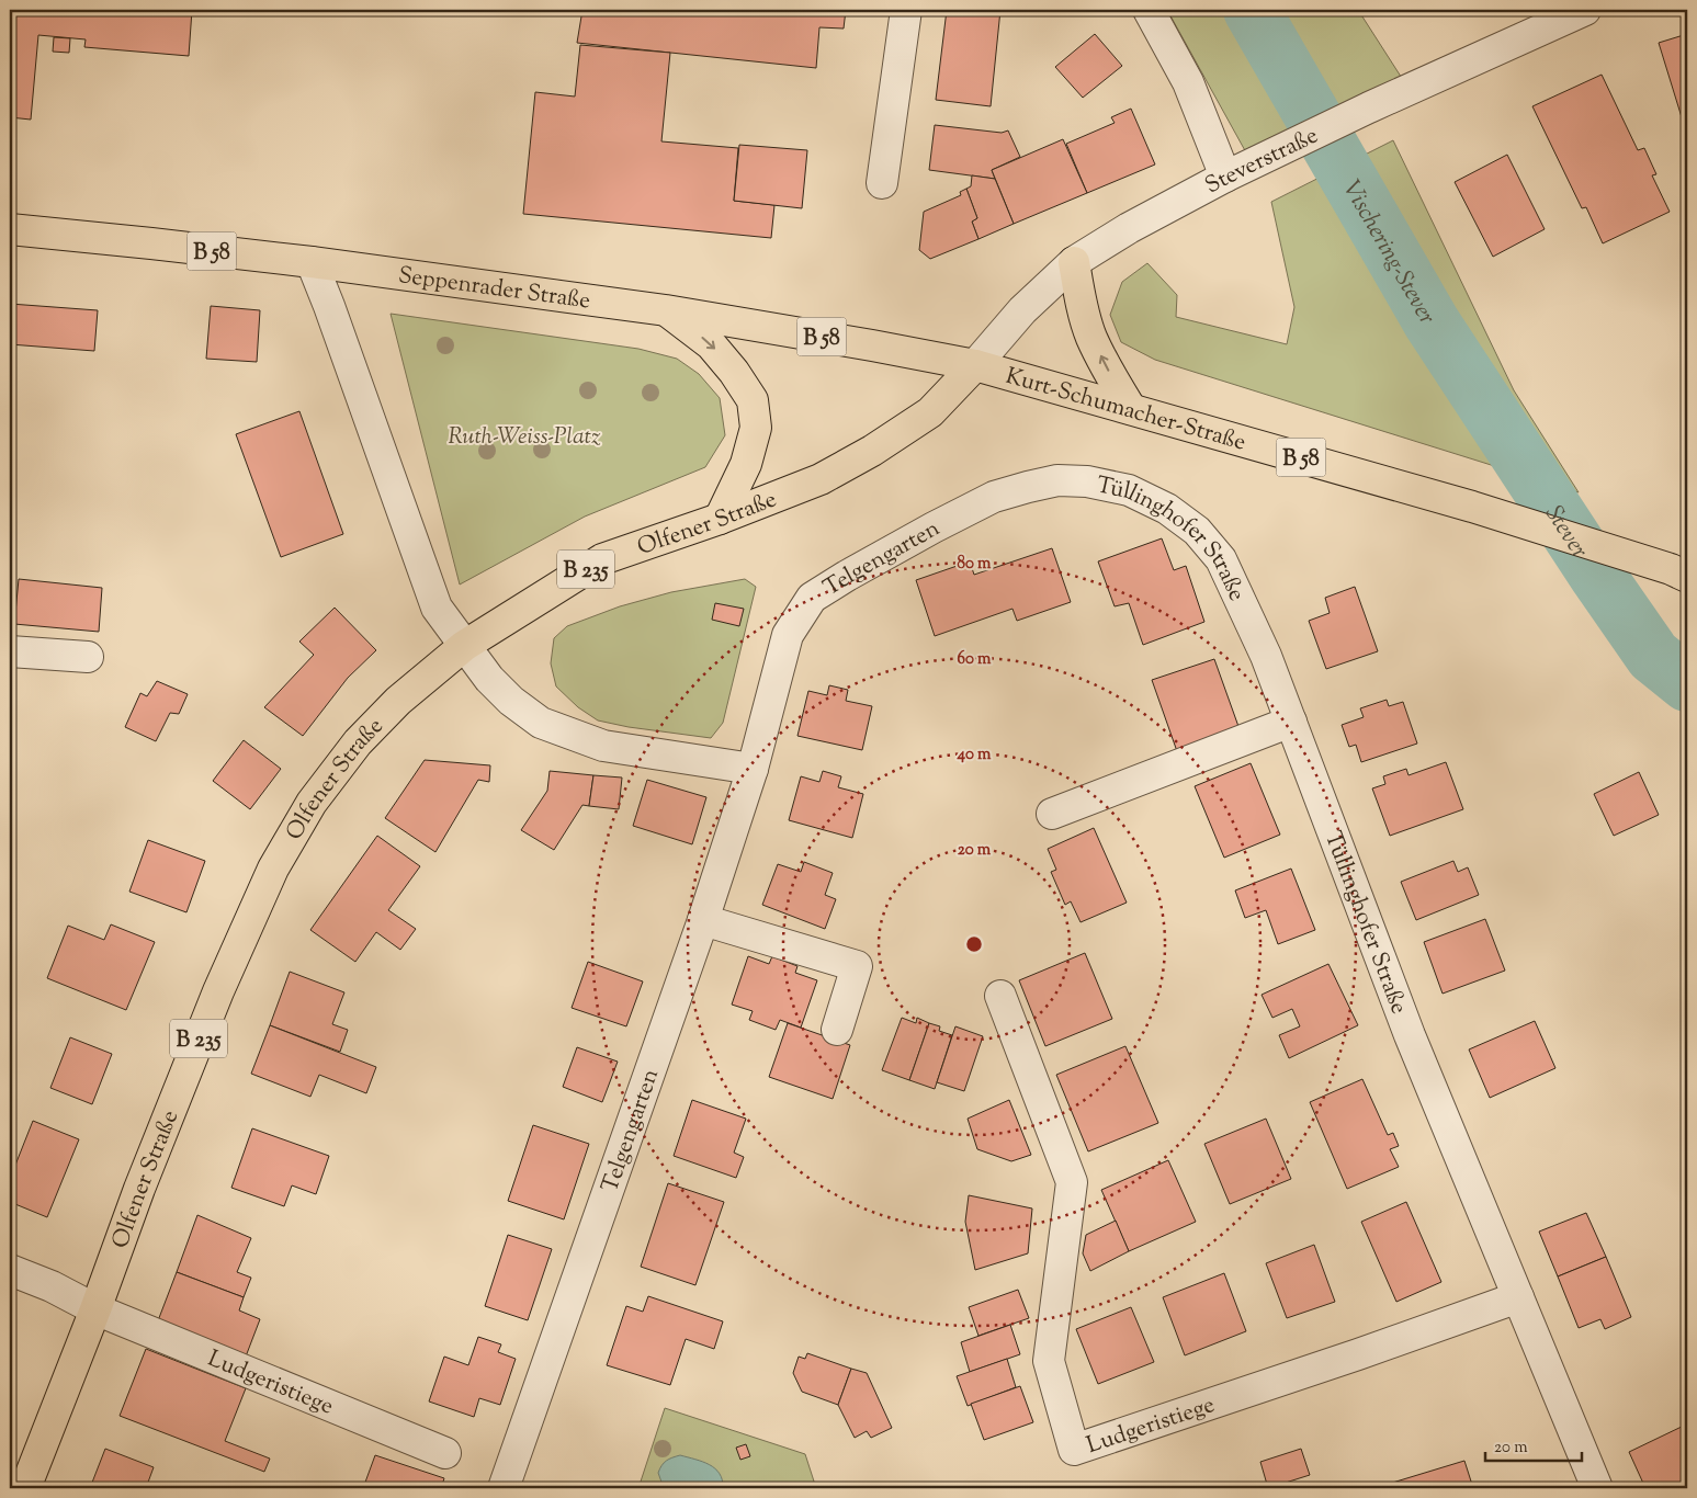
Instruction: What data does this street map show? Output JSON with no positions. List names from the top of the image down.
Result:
{
  "streets": {
    "main road": [
      "B 58",
      "Seppenrader Straße",
      "Kurt-Schumacher-Straße",
      "Olfener Straße",
      "B 235"
    ],
    "street": [
      "Steverstraße",
      "Tüllinghofer Straße",
      "Telgengarten",
      "Ludgeristiege"
    ]
  },
  "crossings": [
    ["Steverstraße", "Seppenrader Straße"],
    ["Steverstraße", "Kurt-Schumacher-Straße"],
    ["Steverstraße", "Olfener Straße"],
    ["Seppenrader Straße", "Kurt-Schumacher-Straße"],
    ["Seppenrader Straße", "Olfener Straße"],
    ["Kurt-Schumacher-Straße", "Olfener Straße"],
    ["Olfener Straße", "Ludgeristiege"],
    ["Tüllinghofer Straße", "Telgengarten"],
    ["Tüllinghofer Straße", "Ludgeristiege"]
  ],
  "water": ["Vischering-Stever", "Stever"],
  "parks": ["Ruth-Weiss-Platz"],
  "scale_bar": "20 m",
  "rings": [
    "80 m",
    "60 m",
    "40 m",
    "20 m"
  ]
}
